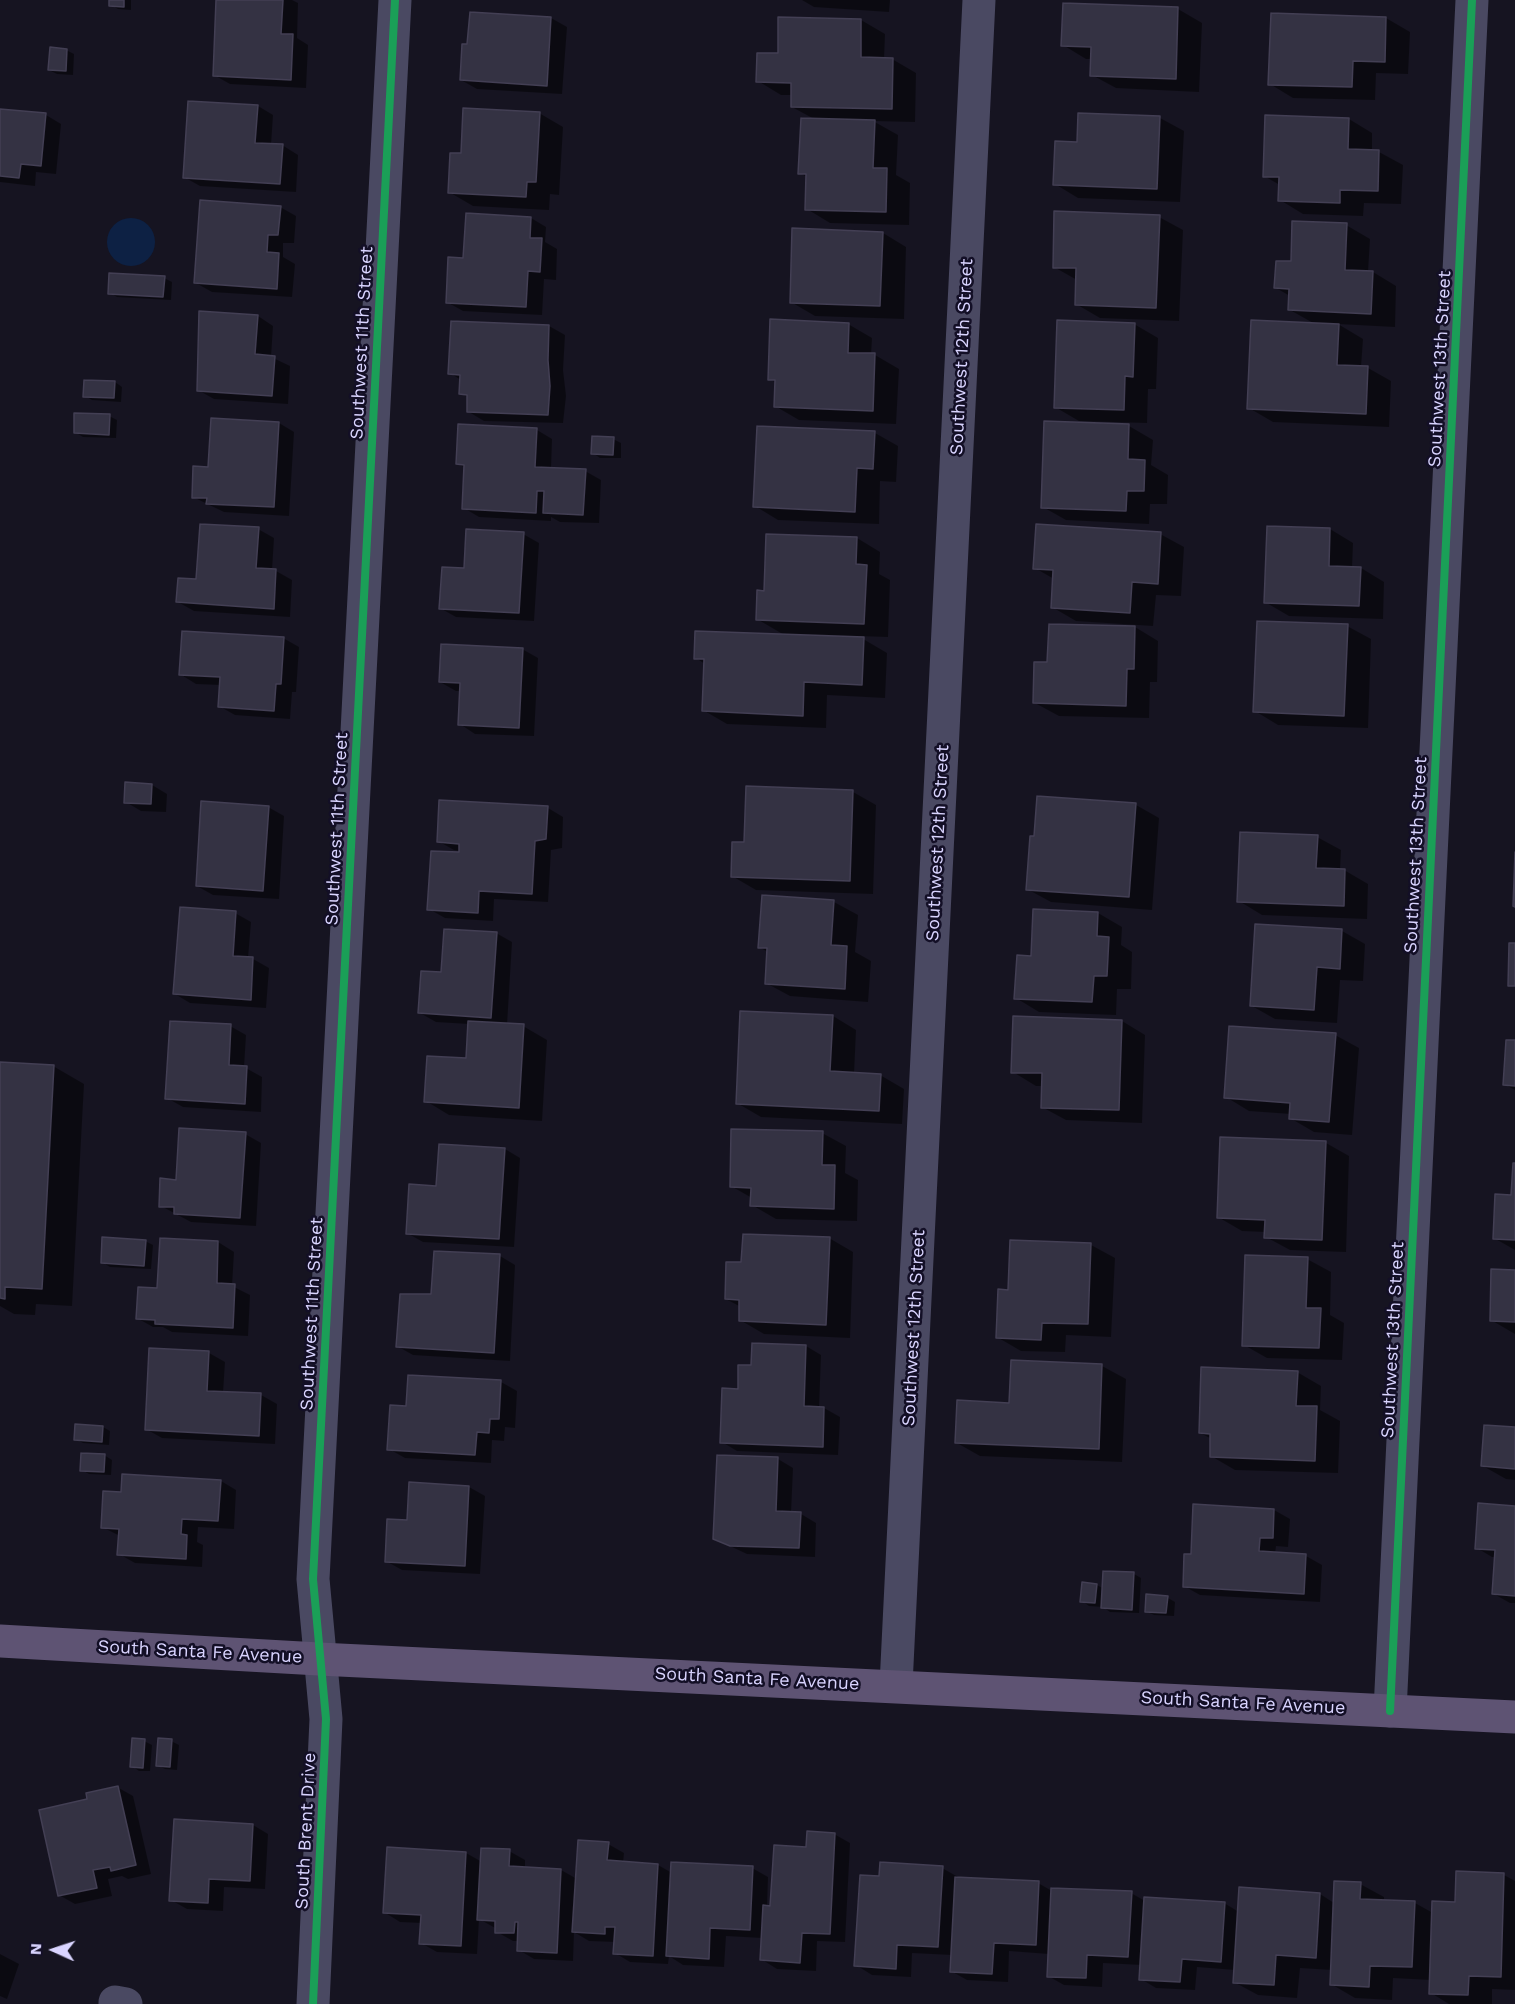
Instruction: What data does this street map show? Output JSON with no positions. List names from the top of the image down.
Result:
{
  "streets": {
    "main road": ["South Santa Fe Avenue"],
    "street": [
      "Southwest 11th Street",
      "Southwest 12th Street",
      "Southwest 13th Street",
      "South Brent Drive"
    ]
  },
  "crossings": [
    ["Southwest 11th Street", "South Santa Fe Avenue"],
    ["Southwest 11th Street", "South Brent Drive"],
    ["Southwest 12th Street", "South Santa Fe Avenue"],
    ["Southwest 13th Street", "South Santa Fe Avenue"],
    ["South Santa Fe Avenue", "South Brent Drive"]
  ],
  "north": "left"
}
